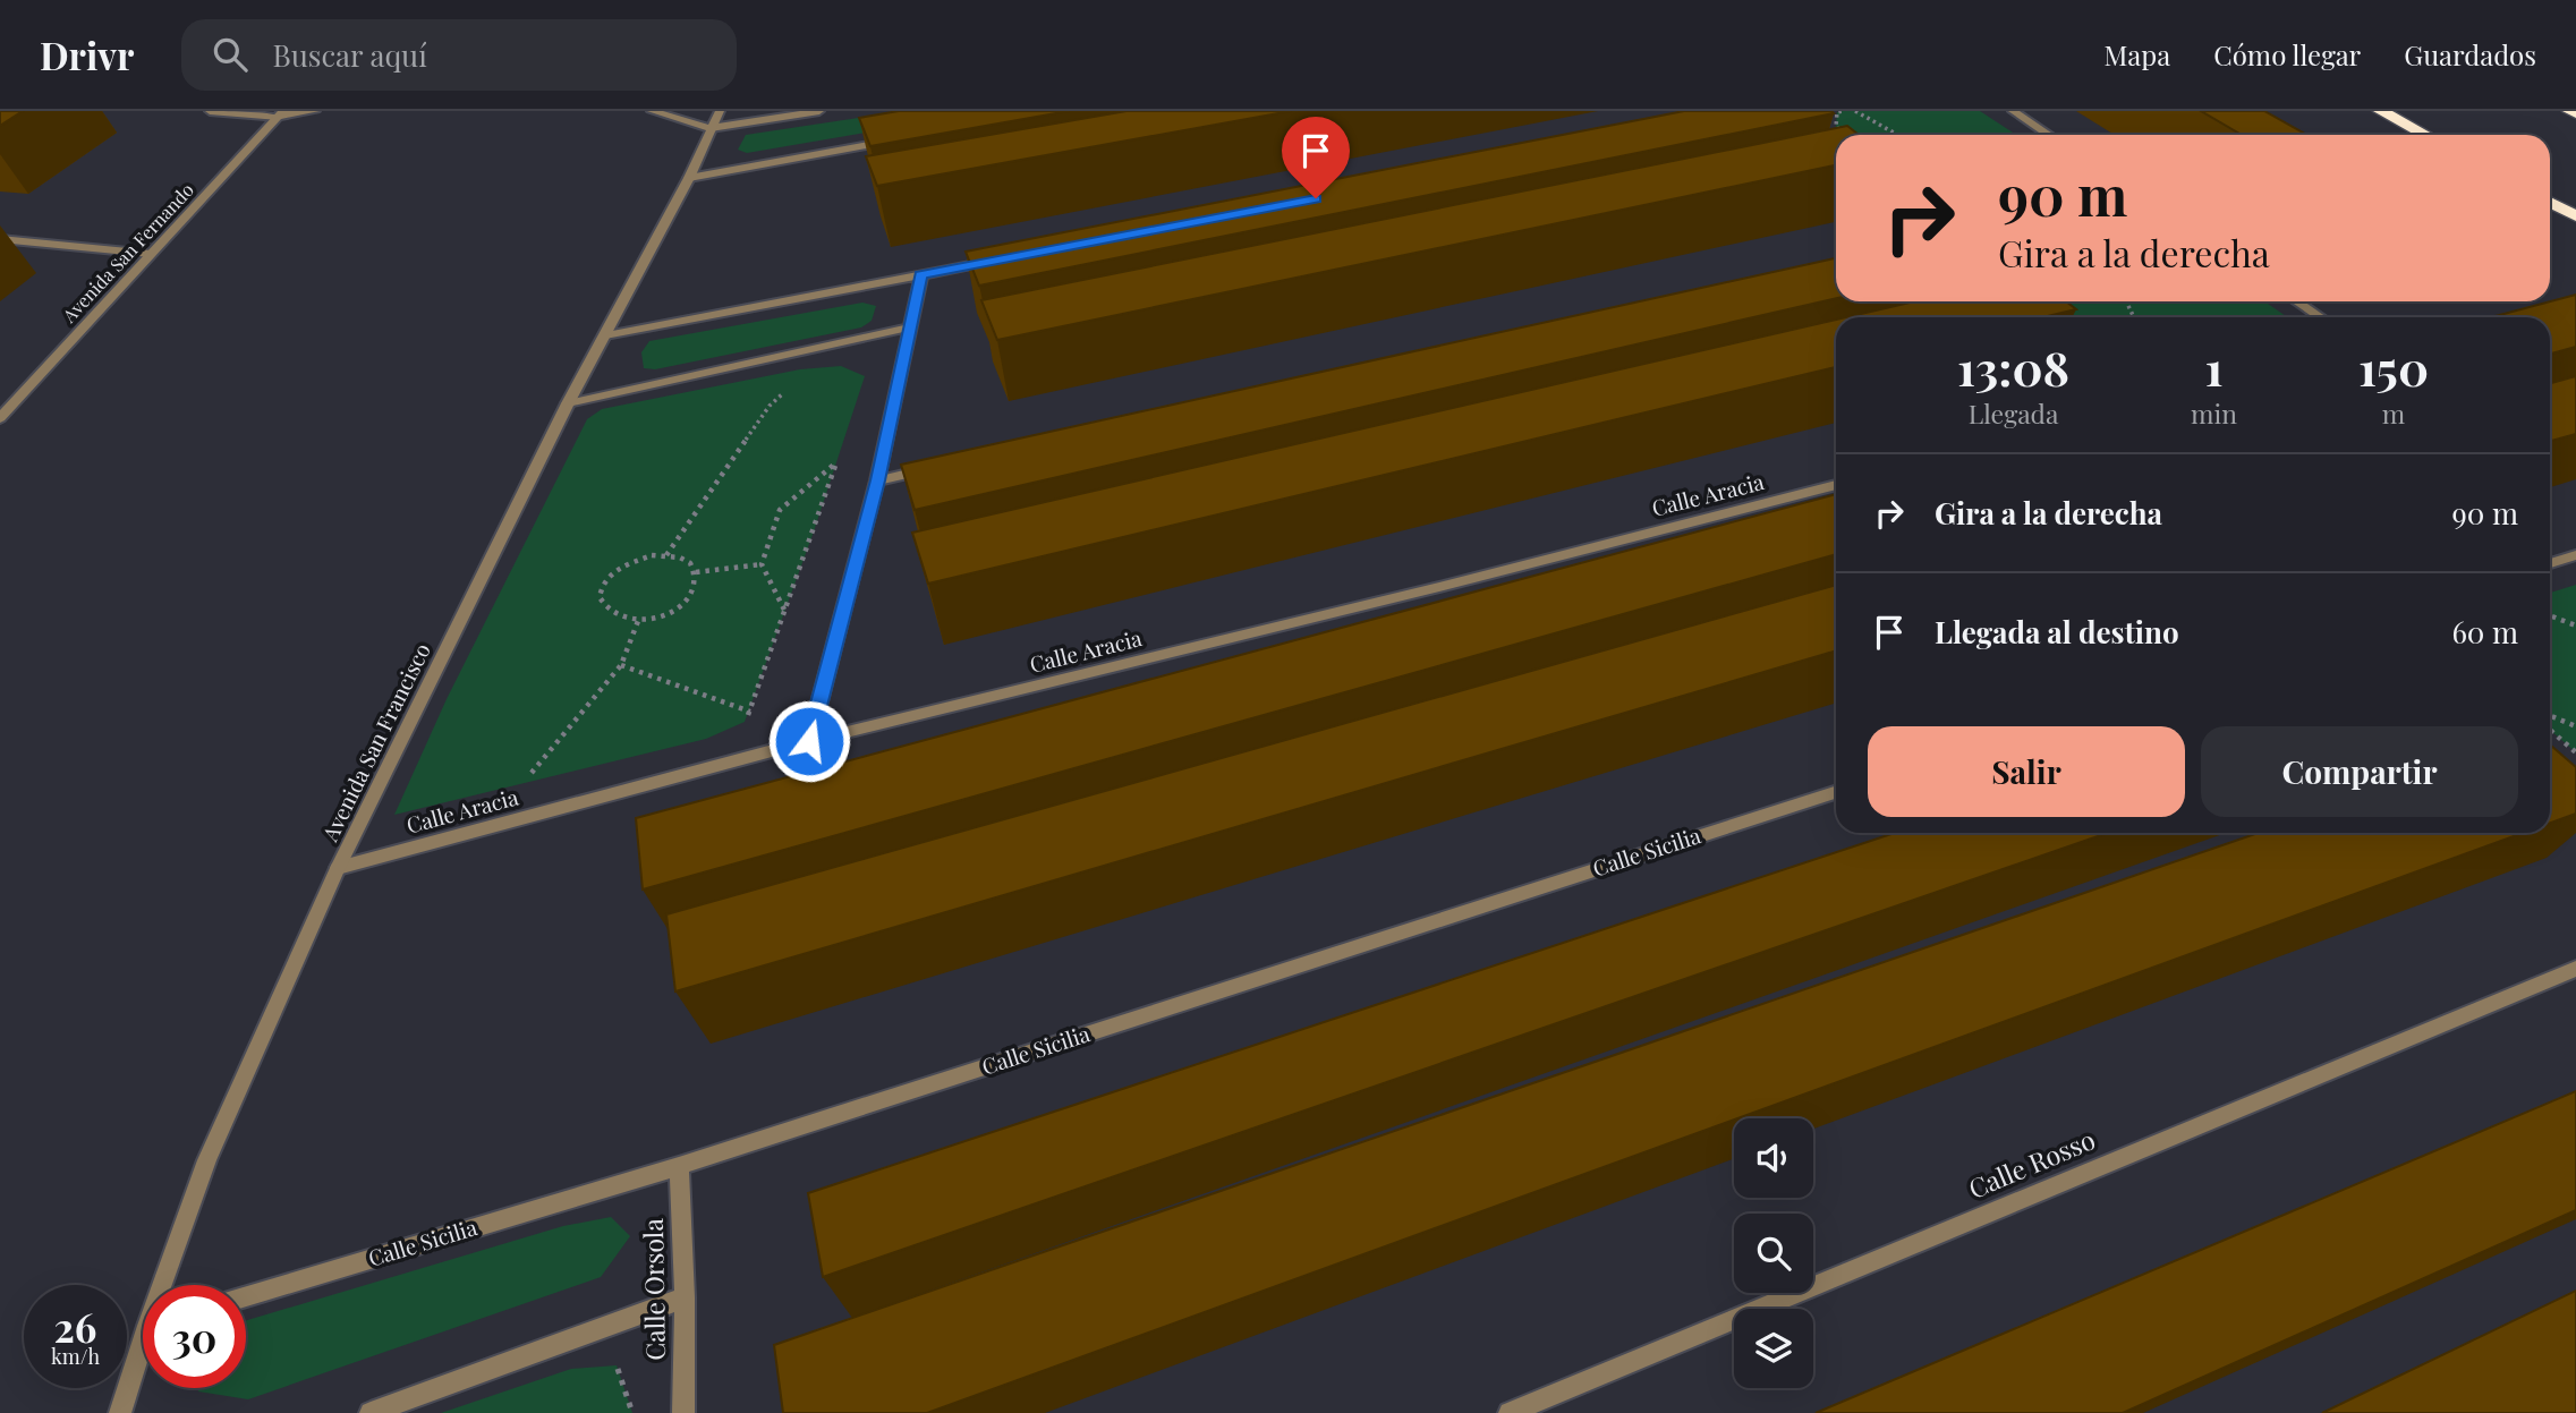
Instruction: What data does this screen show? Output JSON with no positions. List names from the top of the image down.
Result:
{
  "streets": {
    "street": [
      "Avenida San Fernando",
      "Calle Aracia",
      "Avenida San Francisco",
      "Calle Sicilia",
      "Calle Rosso",
      "Calle Orsola"
    ]
  },
  "crossings": [
    ["Calle Aracia", "Avenida San Francisco"],
    ["Calle Sicilia", "Calle Orsola"]
  ],
  "page": {
    "header": "Drivr",
    "search": "Buscar aquí",
    "nav": ["Mapa", "Cómo llegar", "Guardados"],
    "turn": ["90 m", "Gira a la derecha"],
    "eta": [
      "13:08",
      "Llegada",
      "1",
      "min",
      "150",
      "m"
    ],
    "list": [
      {
        "name": "Gira a la derecha",
        "value": "90 m"
      },
      {
        "name": "Llegada al destino",
        "value": "60 m"
      }
    ],
    "buttons": ["Salir", "Compartir"],
    "speed": "26 km/h",
    "limit": "30"
  }
}
